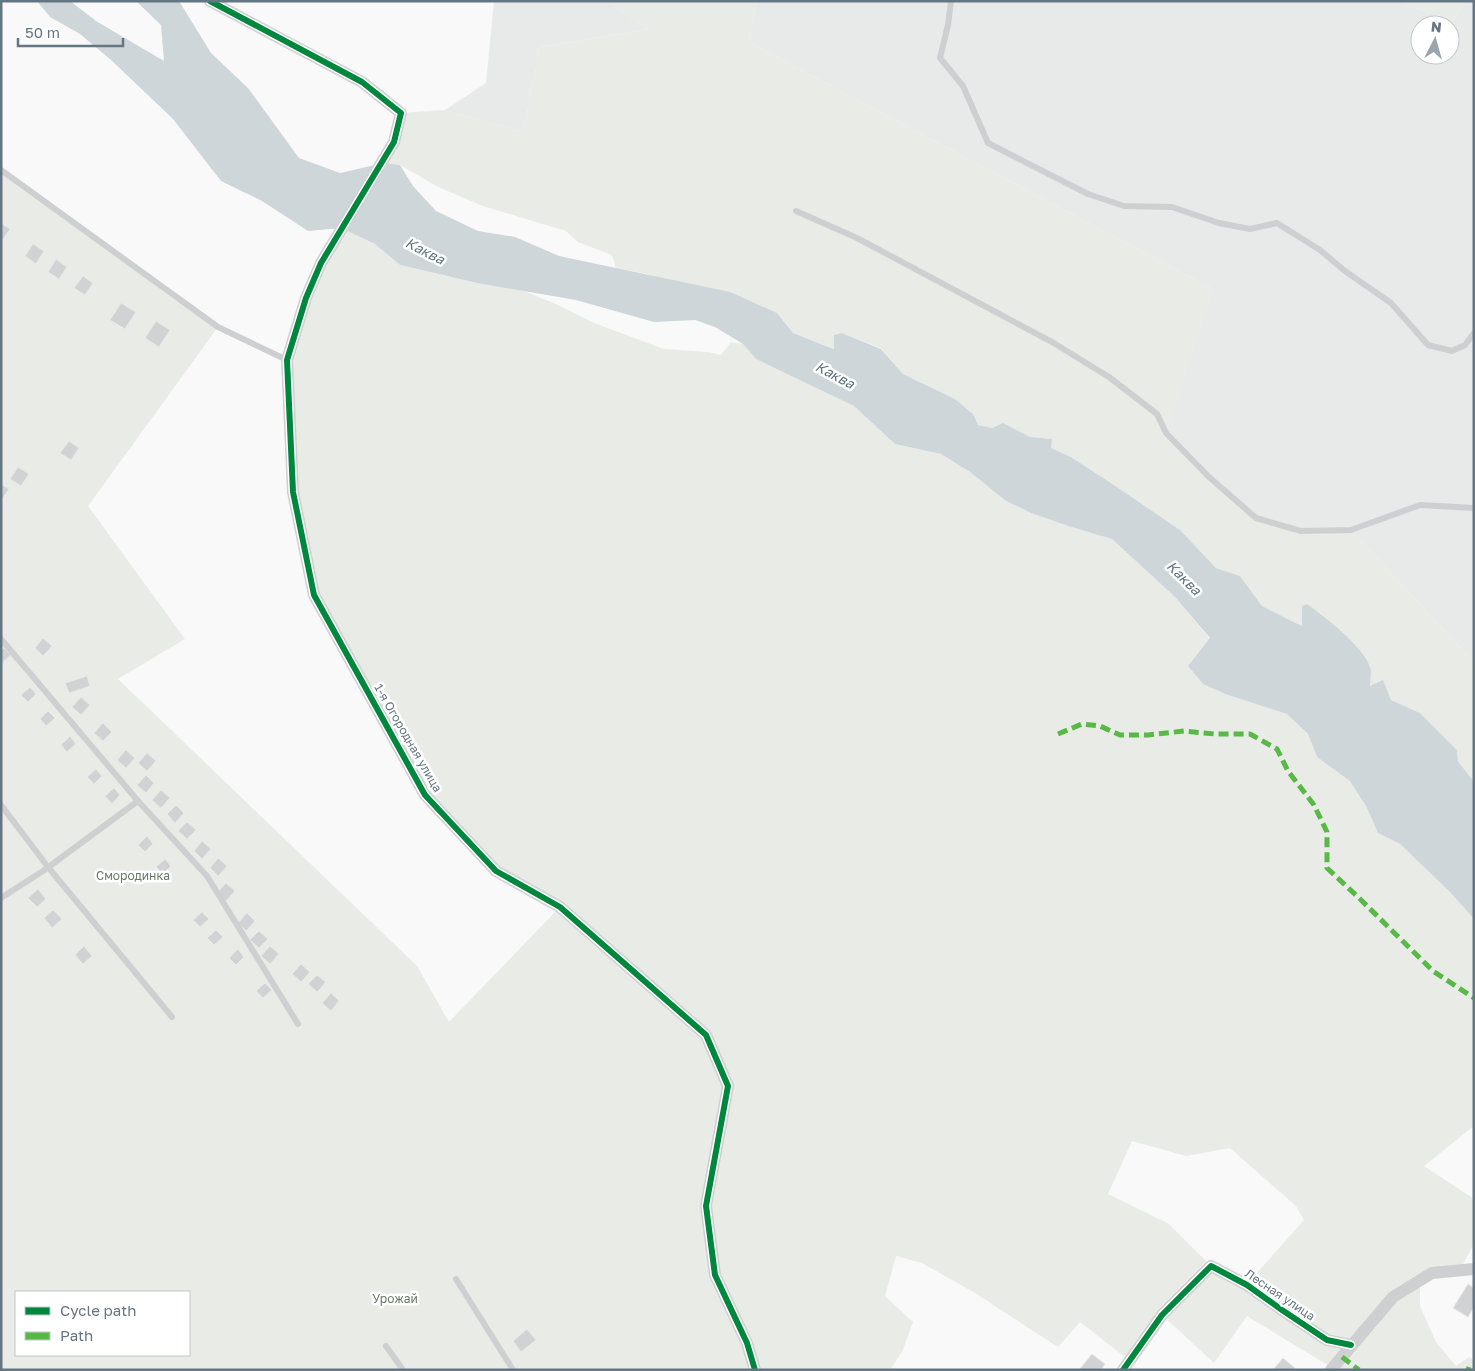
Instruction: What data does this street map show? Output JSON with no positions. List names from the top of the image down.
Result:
{
  "streets": {
    "street": ["1-я Огородная улица", "Лесная улица"]
  },
  "water": ["Каква"],
  "parks": ["Смородинка", "Урожай"],
  "legend": ["Cycle path", "Path"],
  "scale_bar": "50 m",
  "north": "top"
}
